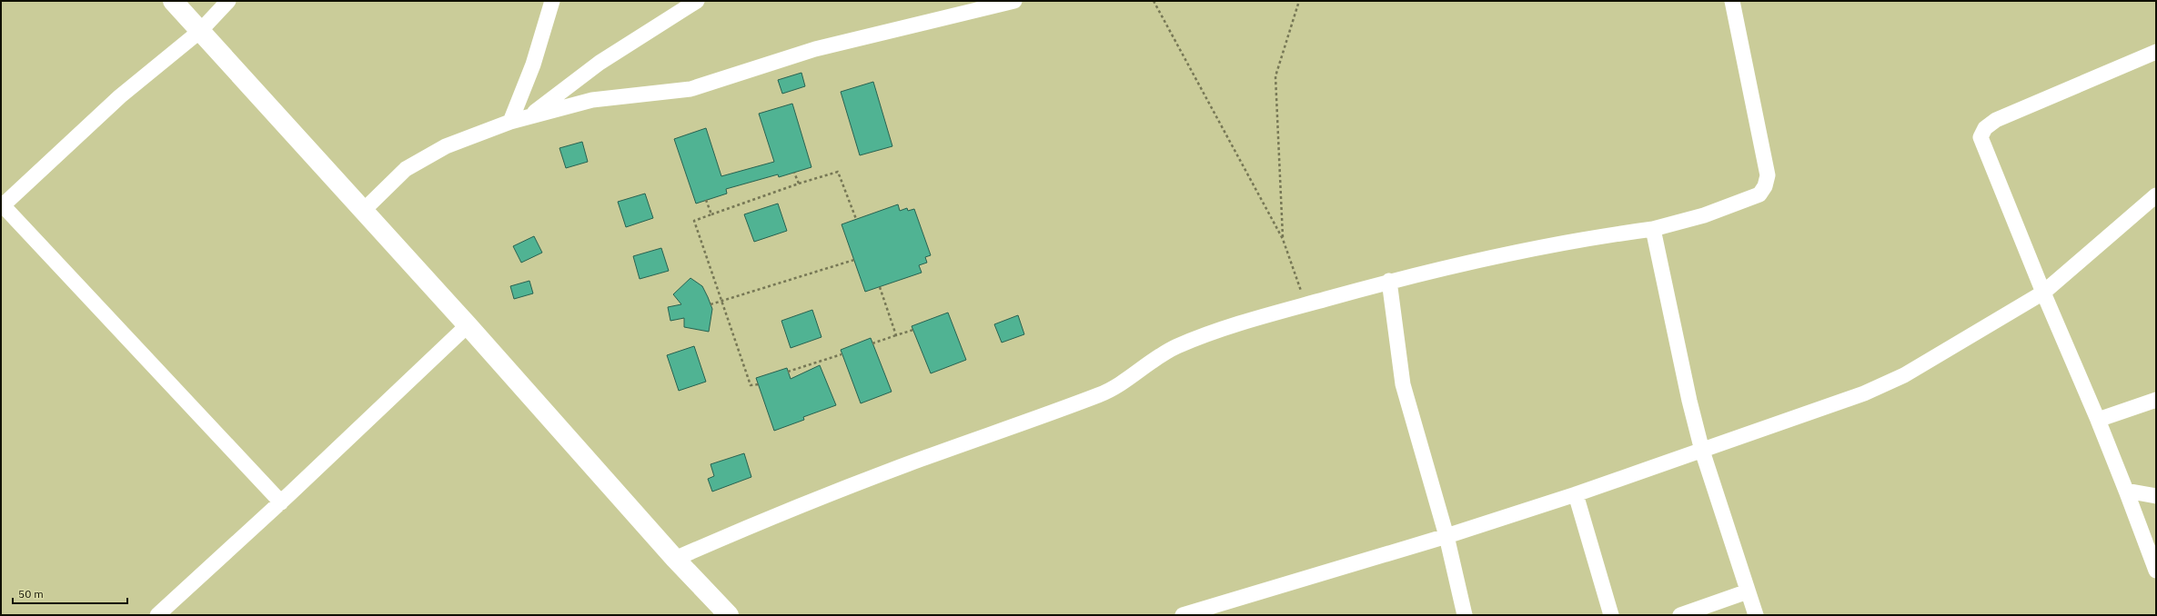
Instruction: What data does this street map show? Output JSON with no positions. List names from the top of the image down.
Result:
{
  "scale_bar": "50 m"
}
